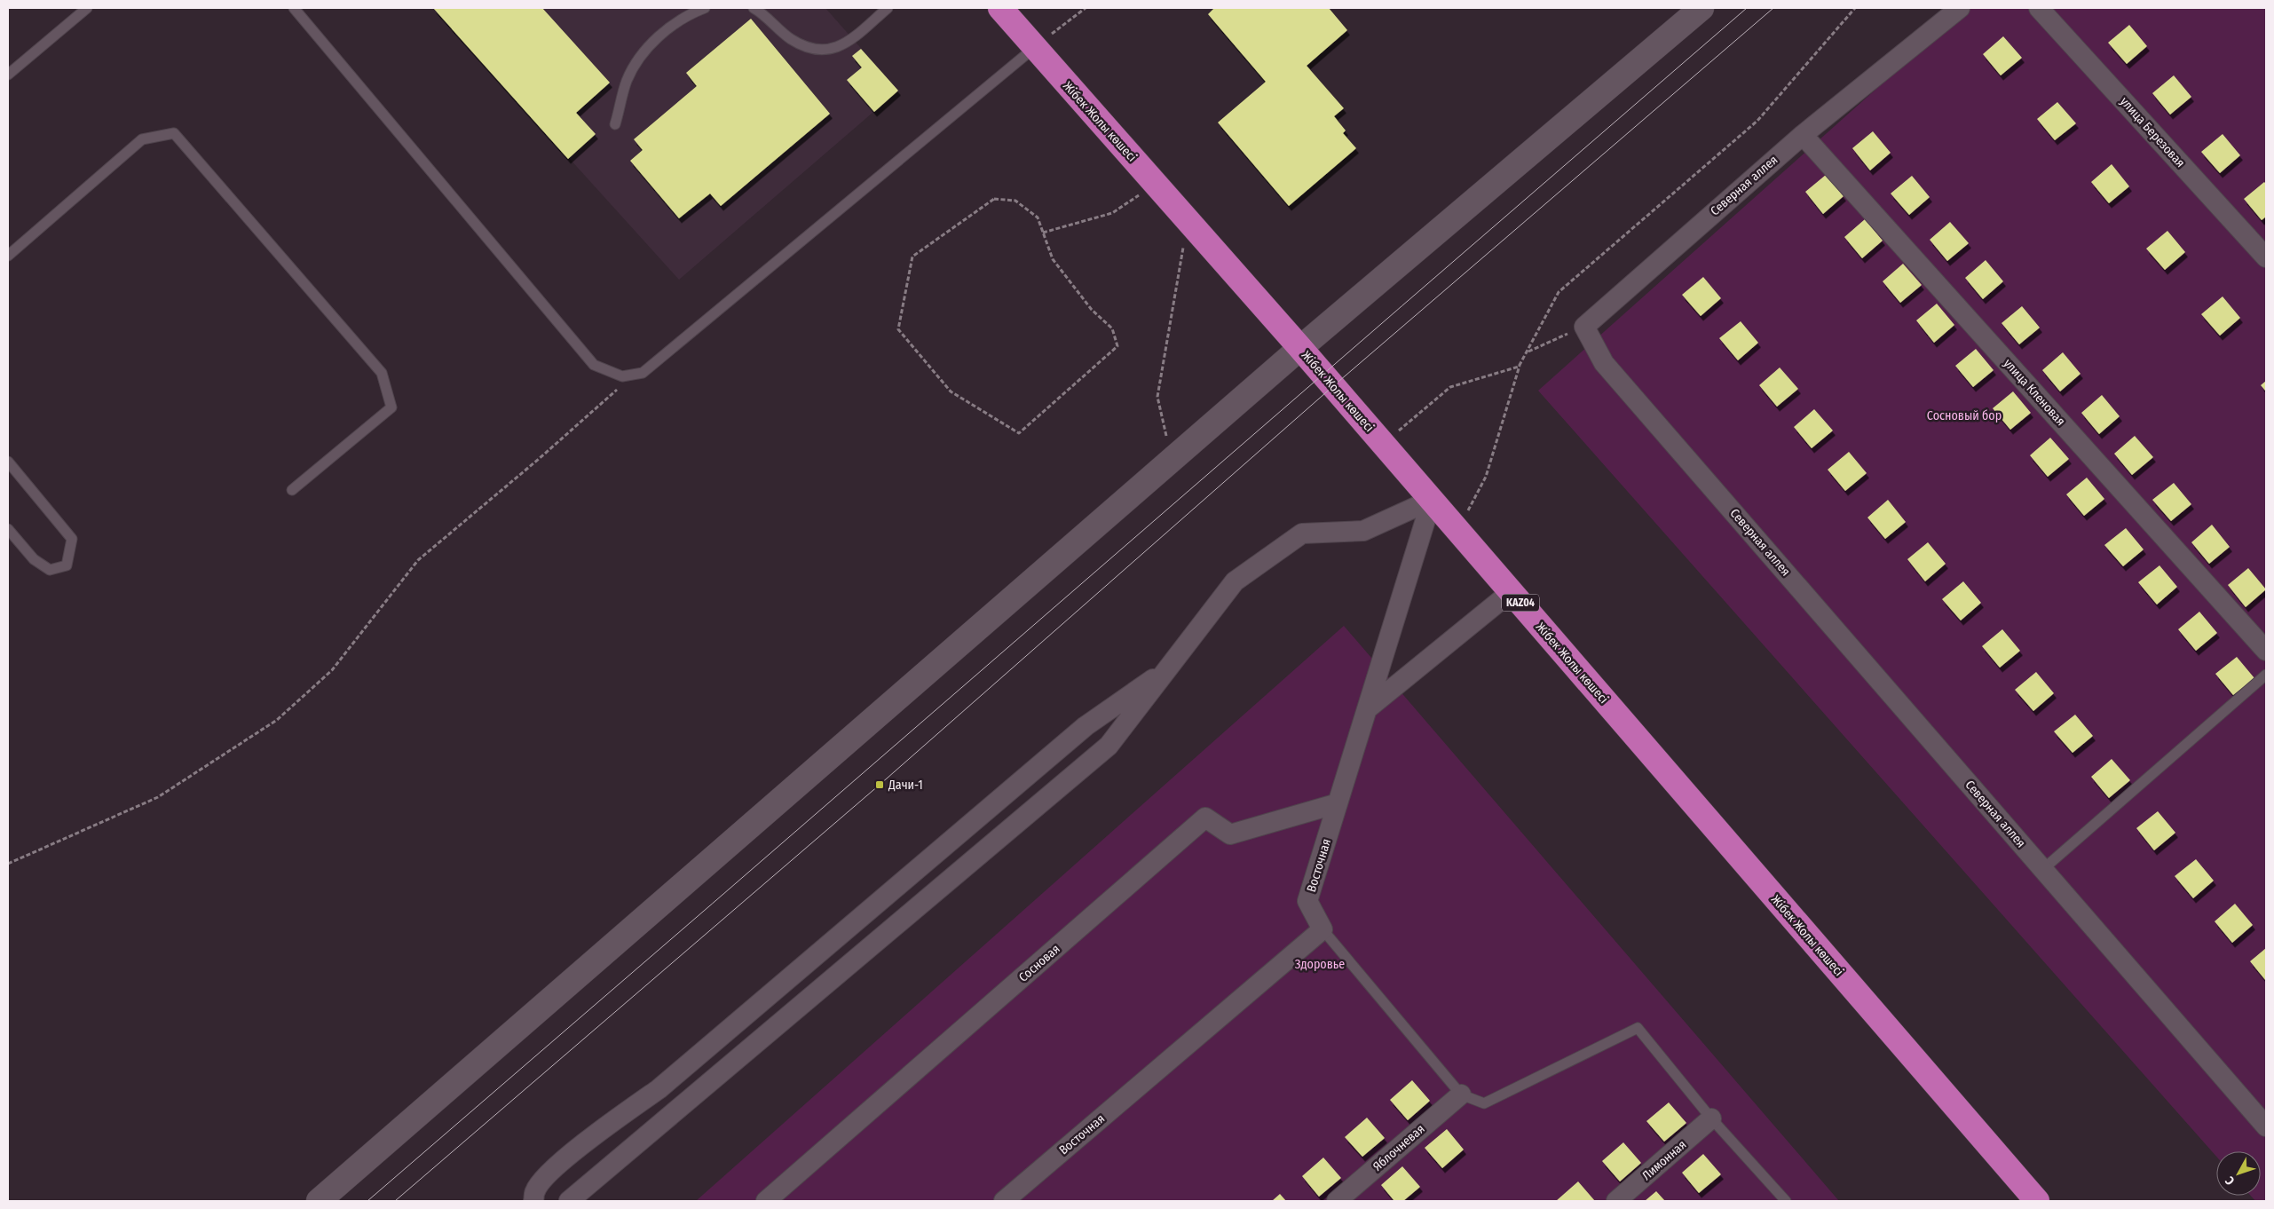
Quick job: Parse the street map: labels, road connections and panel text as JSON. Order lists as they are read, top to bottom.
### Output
{
  "streets": {
    "highway": ["Жібек Жолы көшесі", "KАZ04"],
    "street": [
      "улица Березовая",
      "Северная аллея",
      "улица Кленовая",
      "Восточная",
      "Сосновая",
      "Яблочневая",
      "Лимонная"
    ]
  },
  "crossings": [
    ["Жібек Жолы көшесі", "Восточная"],
    ["Северная аллея", "улица Кленовая"],
    ["Восточная", "Сосновая"]
  ],
  "parks": ["Сосновый бор", "Здоровье"],
  "places": {
    "transit": ["Дачи-1"]
  },
  "north": "bottom left"
}
